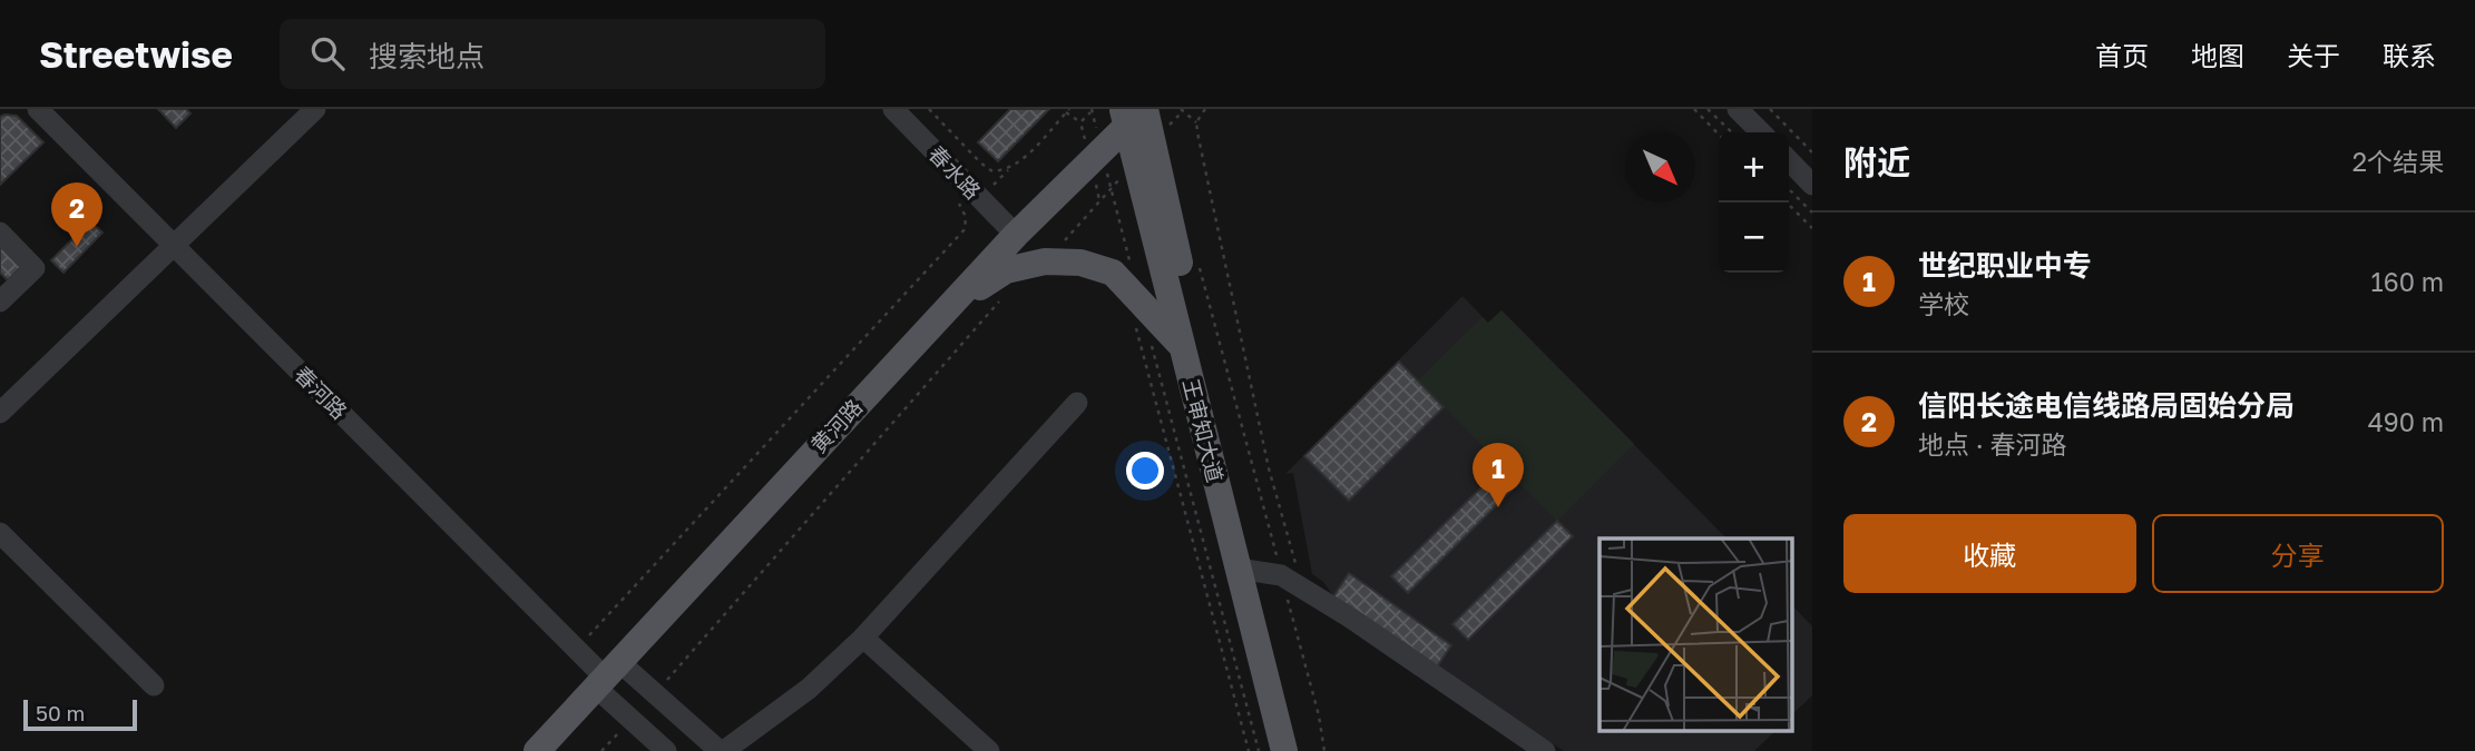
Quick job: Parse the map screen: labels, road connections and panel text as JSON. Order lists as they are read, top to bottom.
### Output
{
  "streets": {
    "main road": ["黄河路", "王审知大道"],
    "street": ["春水路", "春河路"]
  },
  "crossings": [
    ["春水路", "黄河路"],
    ["春河路", "黄河路"],
    ["黄河路", "王审知大道"]
  ],
  "scale_bar": "50 m",
  "north": "bottom right",
  "page": {
    "header": "Streetwise",
    "search": "搜索地点",
    "nav": [
      "首页",
      "地图",
      "关于",
      "联系"
    ],
    "heading": ["附近", "2个结果"],
    "map_buttons": ["+", "−"],
    "pins": ["2", "1"],
    "list": [
      {
        "mark": "1",
        "name": "世纪职业中专",
        "note": "学校",
        "value": "160 m"
      },
      {
        "mark": "2",
        "name": "信阳长途电信线路局固始分局",
        "note": "地点 · 春河路",
        "value": "490 m"
      }
    ],
    "buttons": ["收藏", "分享"],
    "scale": "50 m"
  }
}
